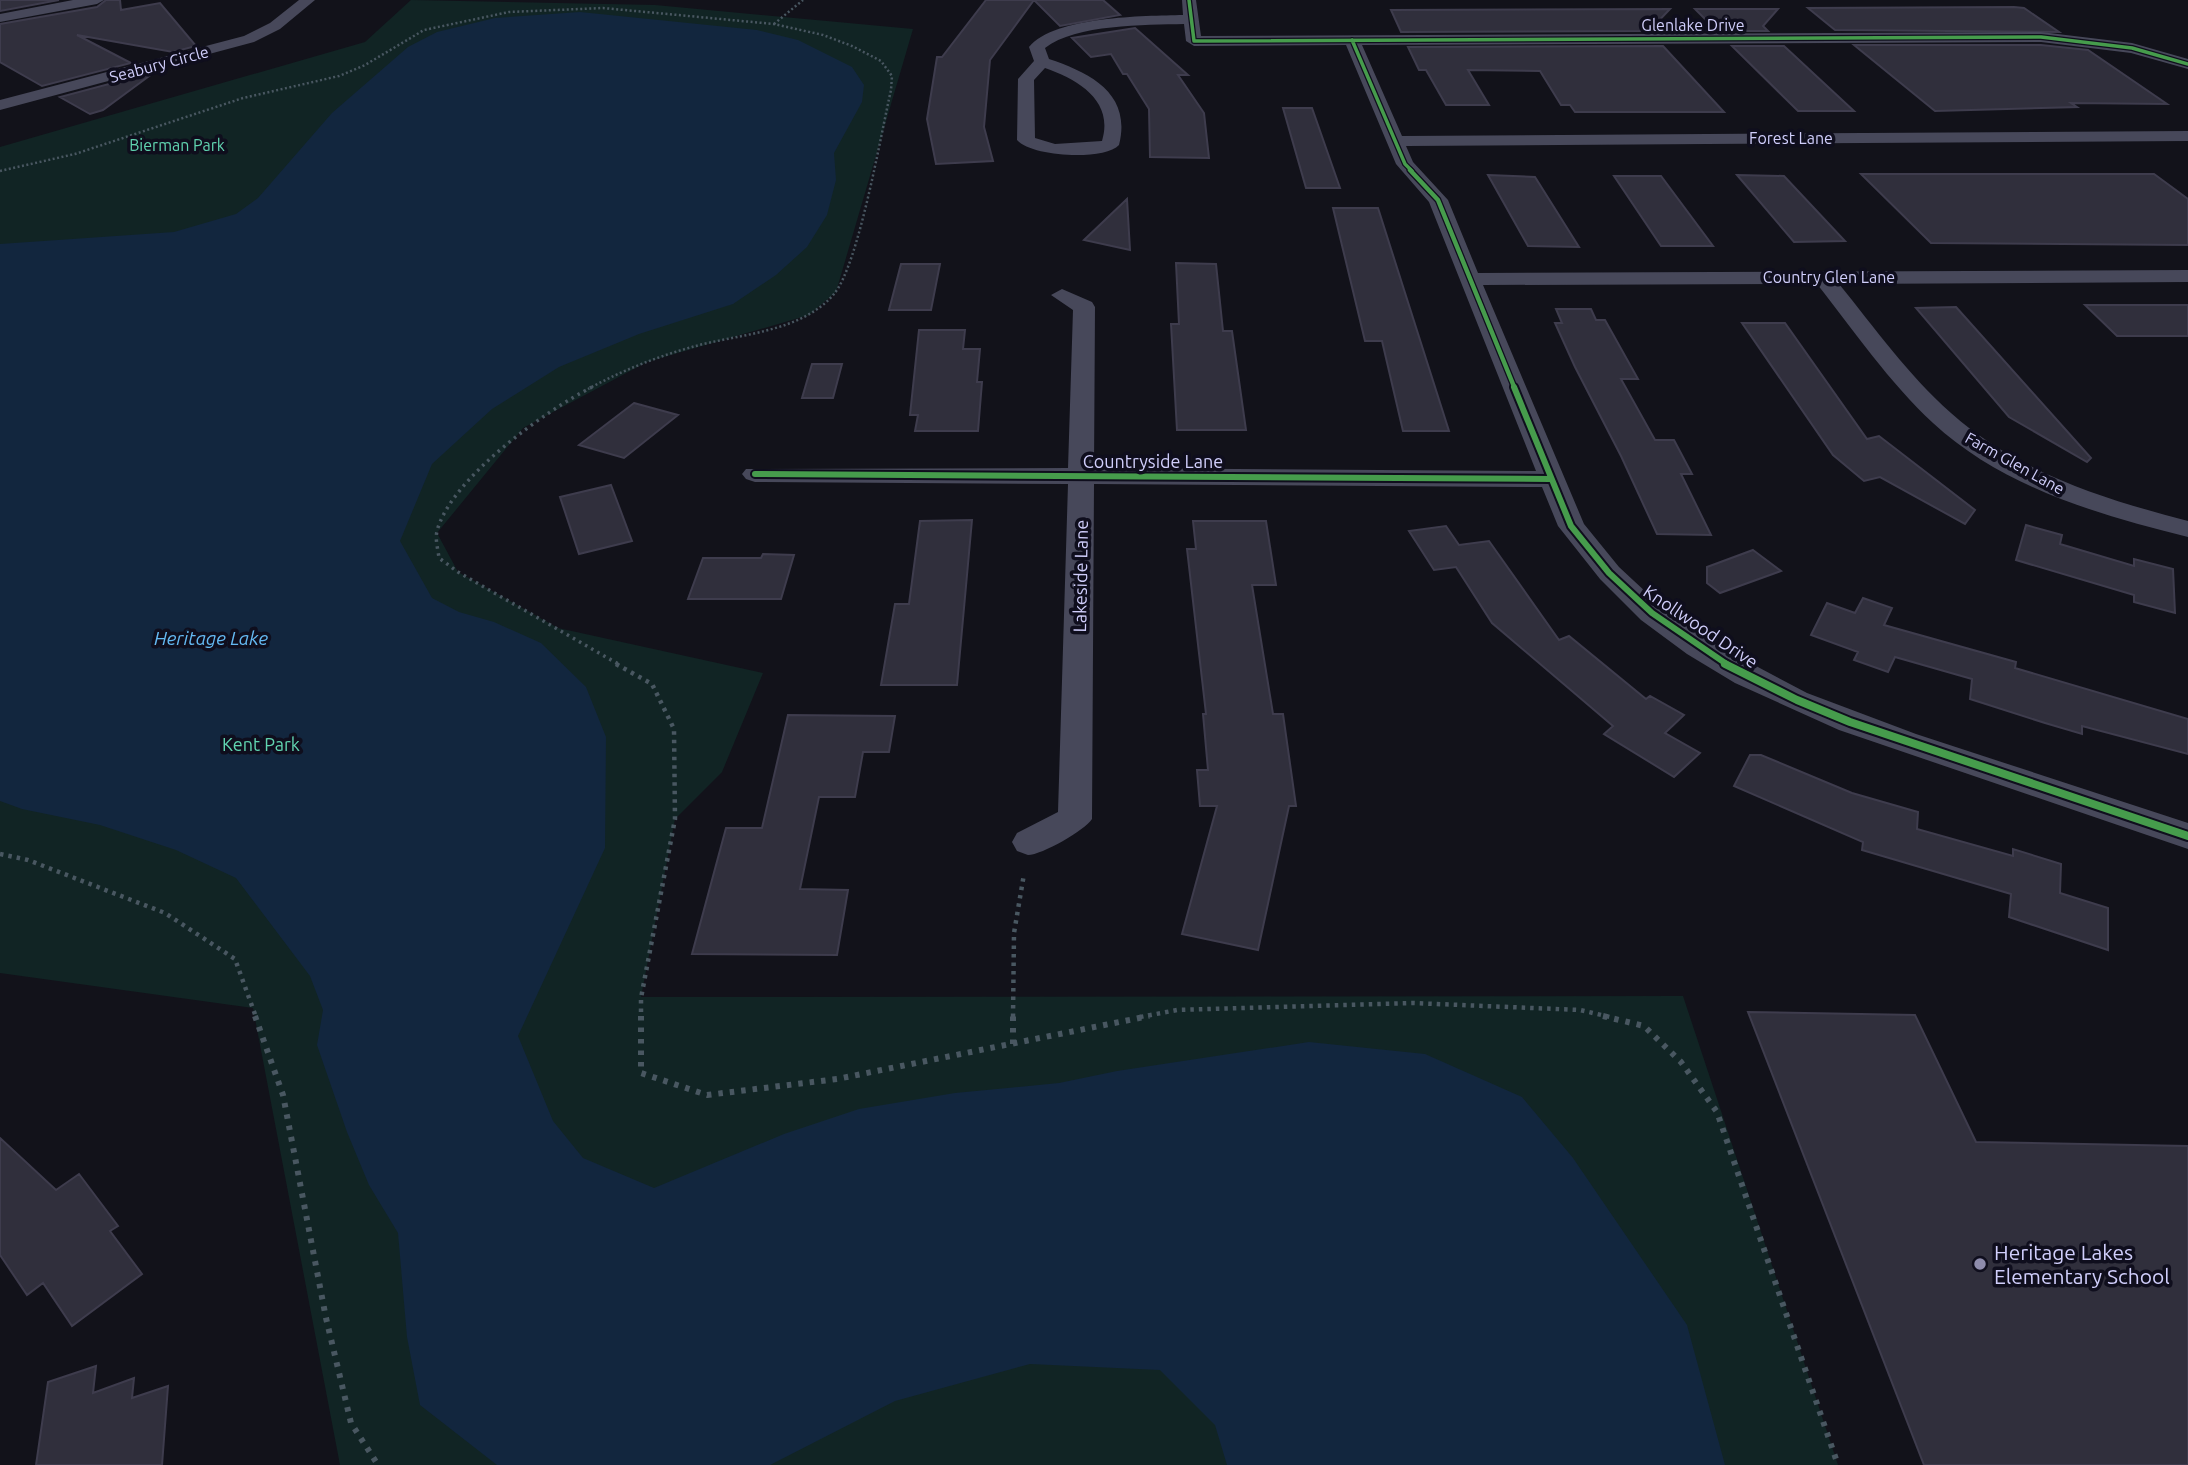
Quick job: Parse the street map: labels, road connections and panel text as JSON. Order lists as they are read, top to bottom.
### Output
{
  "streets": {
    "street": [
      "Glenlake Drive",
      "Seabury Circle",
      "Forest Lane",
      "Country Glen Lane",
      "Countryside Lane",
      "Farm Glen Lane",
      "Lakeside Lane",
      "Knollwood Drive"
    ]
  },
  "crossings": [
    ["Glenlake Drive", "Knollwood Drive"],
    ["Forest Lane", "Knollwood Drive"],
    ["Country Glen Lane", "Farm Glen Lane"],
    ["Country Glen Lane", "Knollwood Drive"],
    ["Countryside Lane", "Lakeside Lane"],
    ["Countryside Lane", "Knollwood Drive"]
  ],
  "water": ["Heritage Lake"],
  "parks": ["Bierman Park", "Kent Park"],
  "places": ["Heritage Lakes Elementary School"]
}
